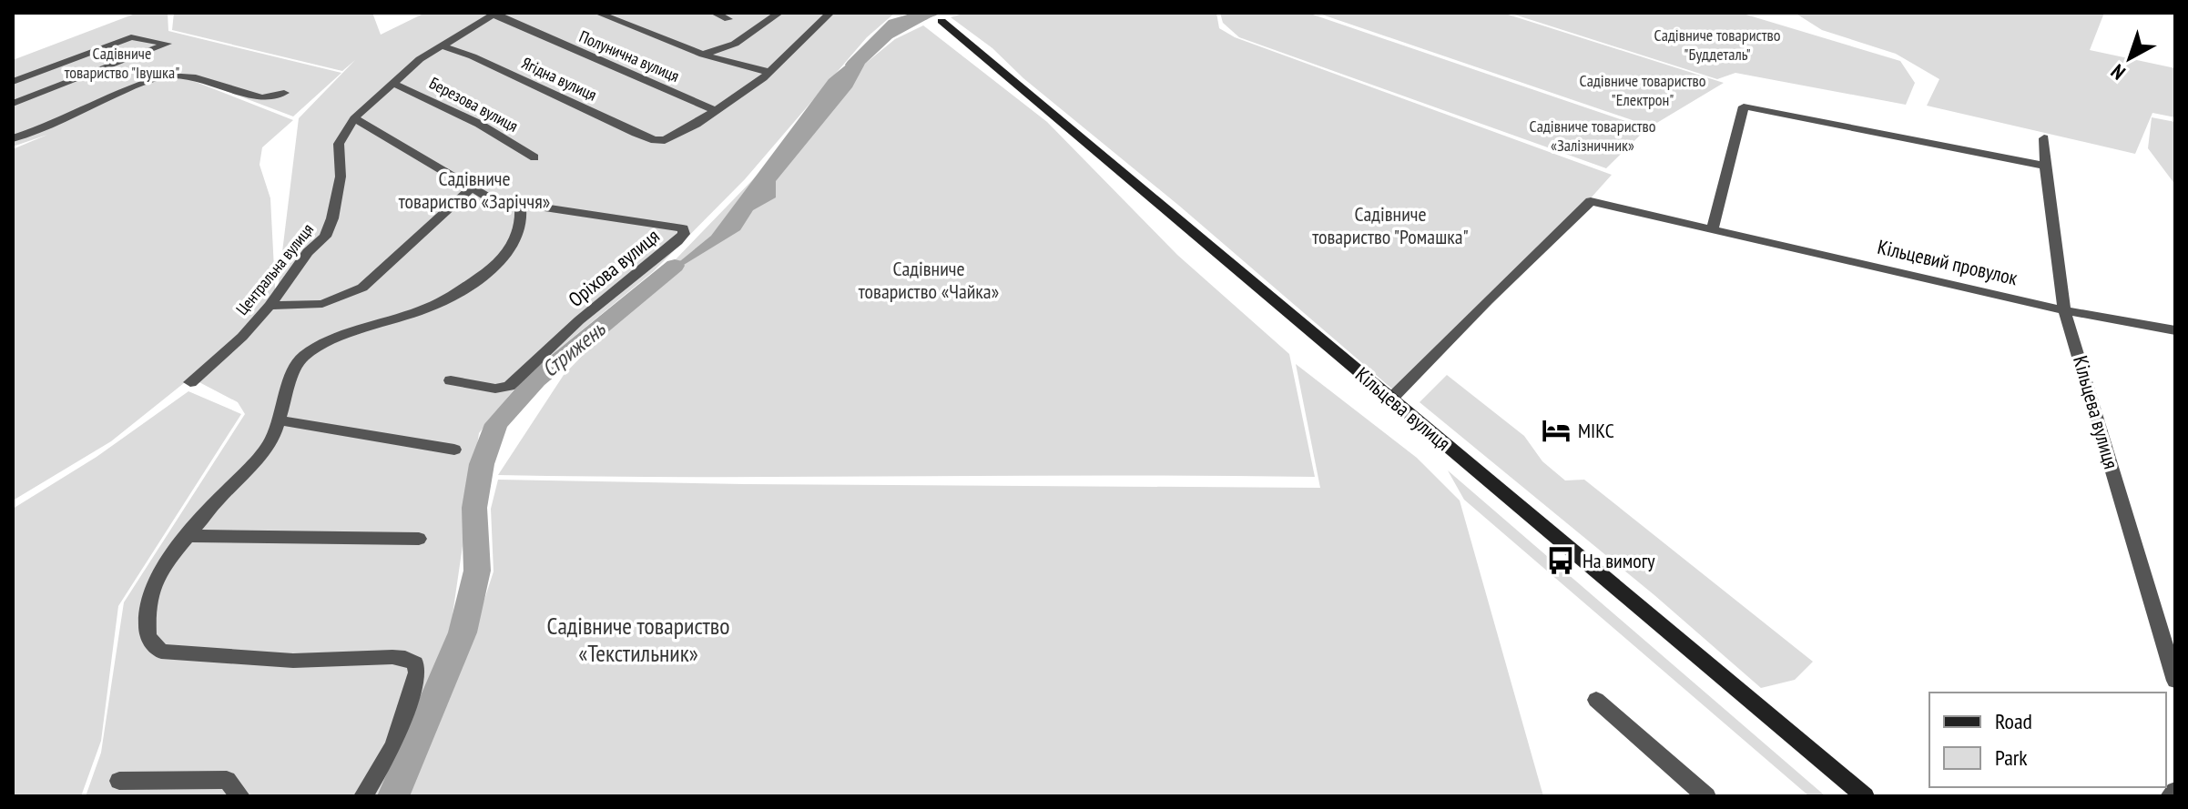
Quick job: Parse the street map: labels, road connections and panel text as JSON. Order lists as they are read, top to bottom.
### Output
{
  "streets": {
    "main road": ["Кільцева вулиця"],
    "street": [
      "Полунична вулиця",
      "Ягідна вулиця",
      "Березова вулиця",
      "Кільцевий провулок",
      "Оріхова вулиця",
      "Центральна вулиця"
    ]
  },
  "crossings": [
    ["Полунична вулиця", "Ягідна вулиця"],
    ["Полунична вулиця", "Центральна вулиця"],
    ["Ягідна вулиця", "Центральна вулиця"],
    ["Березова вулиця", "Центральна вулиця"],
    ["Кільцевий провулок", "Кільцева вулиця"],
    ["Оріхова вулиця", "Центральна вулиця"]
  ],
  "water": ["Стрижень"],
  "parks": [
    "Садівниче товариство \"Буддеталь\"",
    "Садівниче товариство \"Івушка\"",
    "Садівниче товариство \"Електрон\"",
    "Садівниче товариство «Залізничник»",
    "Садівниче товариство «Заріччя»",
    "Садівниче товариство \"Ромашка\"",
    "Садівниче товариство «Чайка»",
    "Садівниче товариство «Текстильник»"
  ],
  "places": {
    "hotel": ["МІКС"],
    "bus stop": ["На вимогу"]
  },
  "legend": ["Road", "Park"],
  "north": "bottom left"
}
